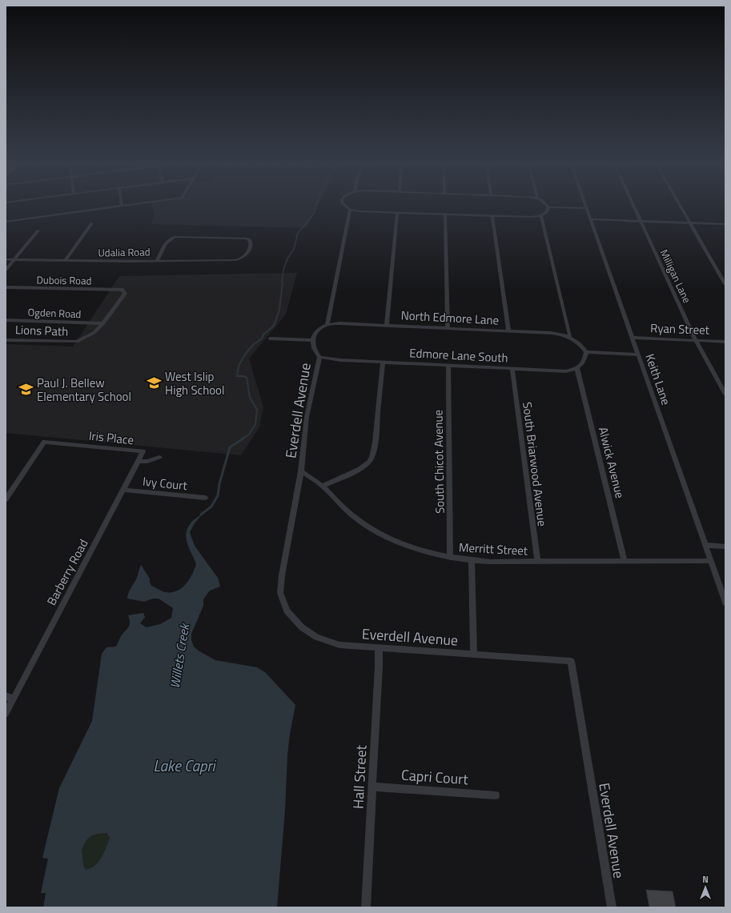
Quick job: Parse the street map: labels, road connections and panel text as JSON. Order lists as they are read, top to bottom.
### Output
{
  "streets": {
    "street": [
      "Udalia Road",
      "Milligan Lane",
      "Dubois Road",
      "Ogden Road",
      "North Edmore Lane",
      "Ryan Street",
      "Lions Path",
      "Edmore Lane South",
      "Keith Lane",
      "Everdell Avenue",
      "Iris Place",
      "South Chicot Avenue",
      "Alwick Avenue",
      "South Briarwood Avenue",
      "Ivy Court",
      "Merritt Street",
      "Barberry Road",
      "Hall Street",
      "Capri Court"
    ]
  },
  "crossings": [
    ["Milligan Lane", "Ryan Street"],
    ["Dubois Road", "Ogden Road"],
    ["Dubois Road", "Lions Path"],
    ["Ogden Road", "Lions Path"],
    ["Ryan Street", "Keith Lane"],
    ["Edmore Lane South", "Everdell Avenue"],
    ["Edmore Lane South", "South Chicot Avenue"],
    ["Edmore Lane South", "Alwick Avenue"],
    ["Edmore Lane South", "South Briarwood Avenue"],
    ["Keith Lane", "Merritt Street"],
    ["Everdell Avenue", "Merritt Street"],
    ["Everdell Avenue", "Hall Street"],
    ["Iris Place", "Barberry Road"],
    ["South Chicot Avenue", "Merritt Street"],
    ["Alwick Avenue", "Merritt Street"],
    ["South Briarwood Avenue", "Merritt Street"],
    ["Ivy Court", "Barberry Road"],
    ["Hall Street", "Capri Court"]
  ],
  "water": ["Willets Creek", "Lake Capri"],
  "places": {
    "school or university": ["West Islip High School", "Paul J. Bellew Elementary School"]
  },
  "north": "top"
}
